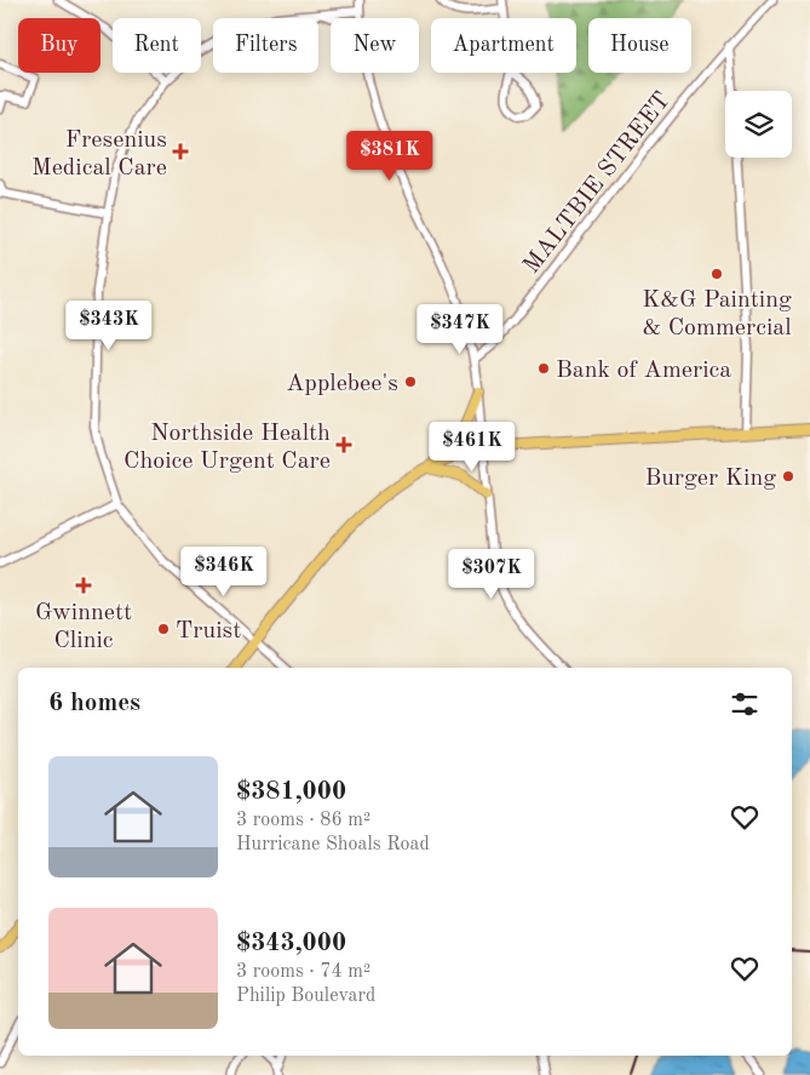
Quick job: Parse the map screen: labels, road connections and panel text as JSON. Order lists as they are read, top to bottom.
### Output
{
  "streets": {
    "street": ["MALTBIE STREET"]
  },
  "places": {
    "health": ["Fresenius Medical Care", "Northside Health Choice Urgent Care", "Gwinnett Clinic"],
    "other": [
      "K&G Painting & Commercial",
      "Bank of America",
      "Applebee's",
      "Burger King",
      "Truist"
    ]
  },
  "page": {
    "chip": [
      "Buy",
      "Rent",
      "Filters",
      "New",
      "Apartment",
      "House"
    ],
    "price": [
      "$381K",
      "$343K",
      "$347K",
      "$461K",
      "$346K",
      "$307K"
    ],
    "heading": "6 homes",
    "list": [
      {
        "name": "$381,000",
        "note": "3 rooms · 86 m² · Hurricane Shoals Road"
      },
      {
        "name": "$343,000",
        "note": "3 rooms · 74 m² · Philip Boulevard"
      }
    ]
  }
}
